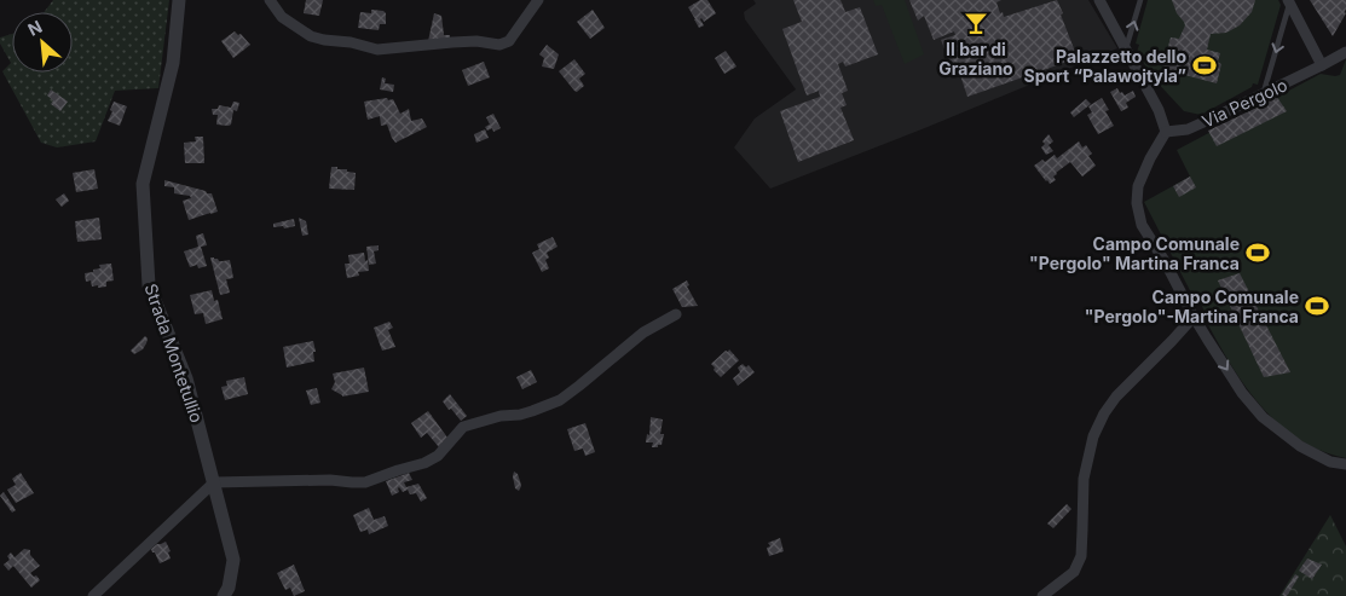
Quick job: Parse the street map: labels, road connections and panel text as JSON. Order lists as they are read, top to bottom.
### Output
{
  "streets": {
    "street": ["Via Pergolo", "Strada Montetullio"]
  },
  "places": {
    "bar": ["Il bar di Graziano"],
    "sports": ["Palazzetto dello Sport “Palawojtyla”", "Campo Comunale \"Pergolo\" Martina Franca", "Campo Comunale \"Pergolo\"-Martina Franca"]
  },
  "north": "top left"
}
